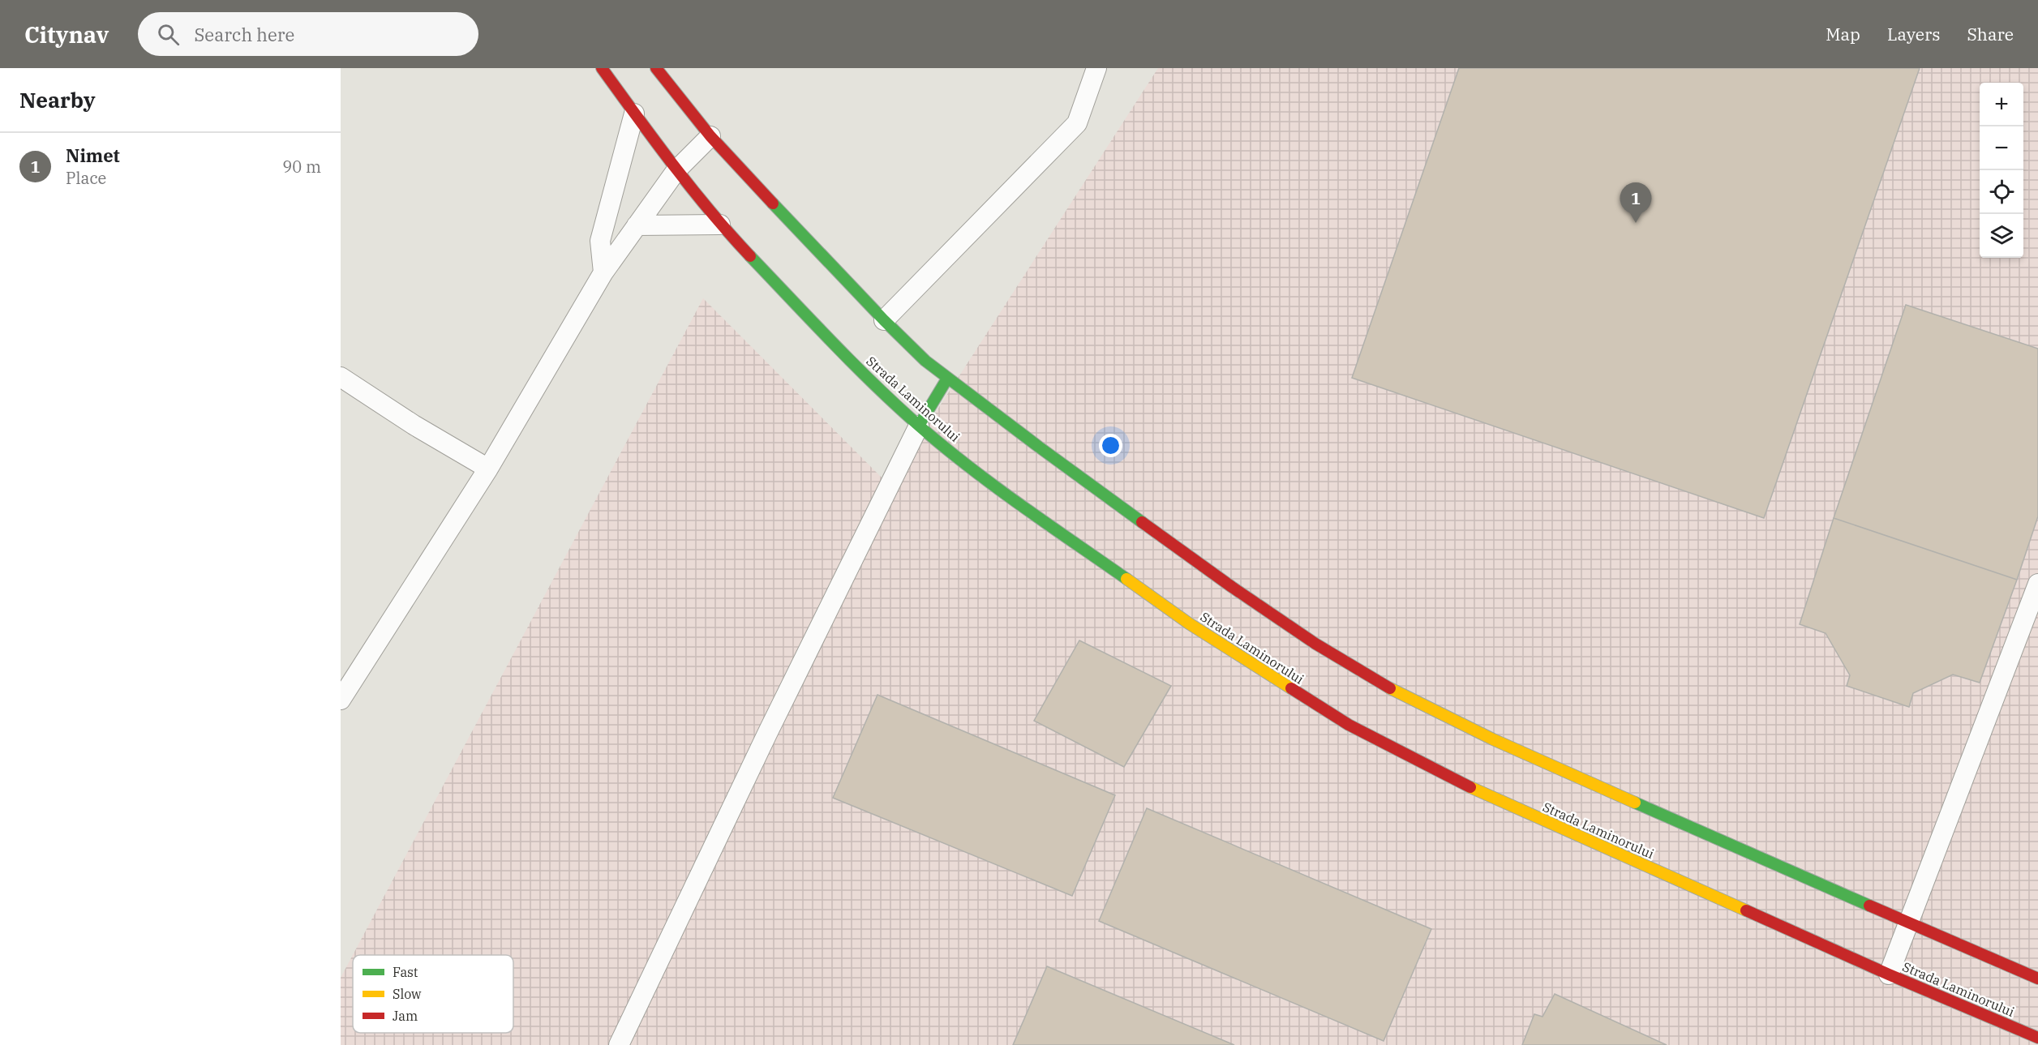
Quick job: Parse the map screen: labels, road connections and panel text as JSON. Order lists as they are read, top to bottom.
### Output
{
  "streets": {
    "main road": ["Strada Laminorului"]
  },
  "legend": ["Fast", "Slow", "Jam"],
  "page": {
    "header": "Citynav",
    "search": "Search here",
    "nav": ["Map", "Layers", "Share"],
    "heading": "Nearby",
    "map_buttons": ["+", "−"],
    "list": [
      {
        "mark": "1",
        "name": "Nimet",
        "note": "Place",
        "value": "90 m"
      }
    ],
    "pins": "1"
  }
}
